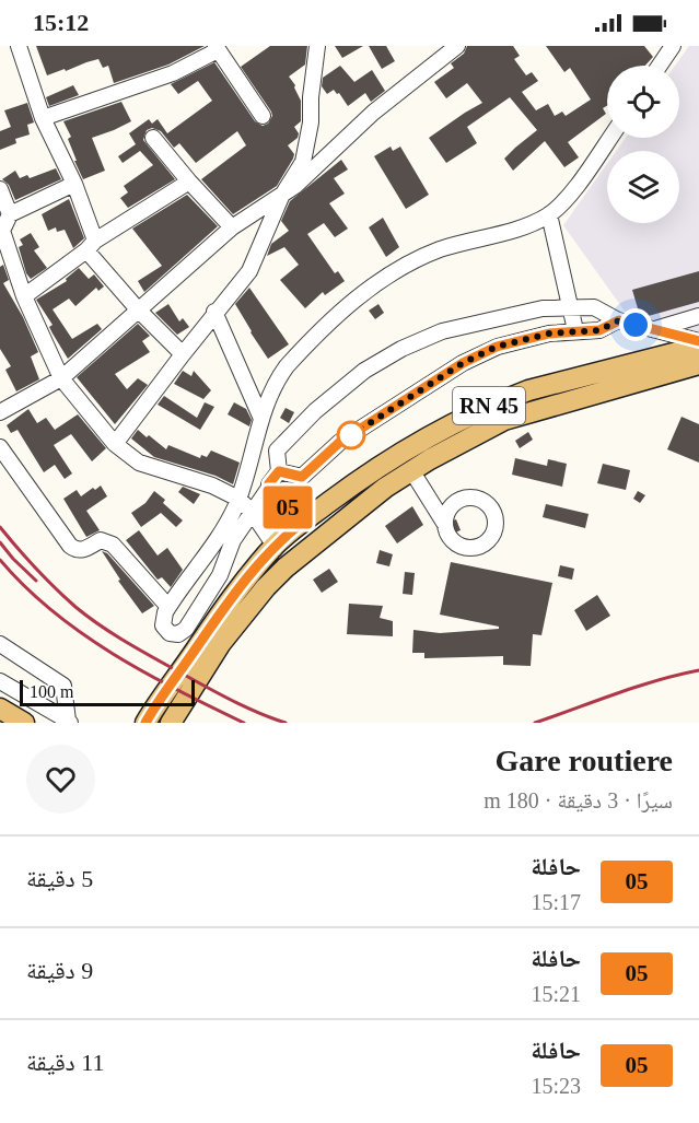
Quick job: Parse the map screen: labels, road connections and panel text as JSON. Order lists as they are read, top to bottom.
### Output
{
  "streets": {
    "main road": ["RN 45"]
  },
  "lines": ["bus line 05"],
  "scale_bar": "100 m",
  "page": {
    "status": "15:12",
    "on_map": "05",
    "scale": "100 m",
    "heading": ["Gare routiere", "سيرًا · 3 دقيقة · 180 m"],
    "list": [
      {
        "mark": "05",
        "name": "حافلة",
        "note": "15:17",
        "value": "5 دقيقة"
      },
      {
        "mark": "05",
        "name": "حافلة",
        "note": "15:21",
        "value": "9 دقيقة"
      },
      {
        "mark": "05",
        "name": "حافلة",
        "note": "15:23",
        "value": "11 دقيقة"
      }
    ]
  }
}
